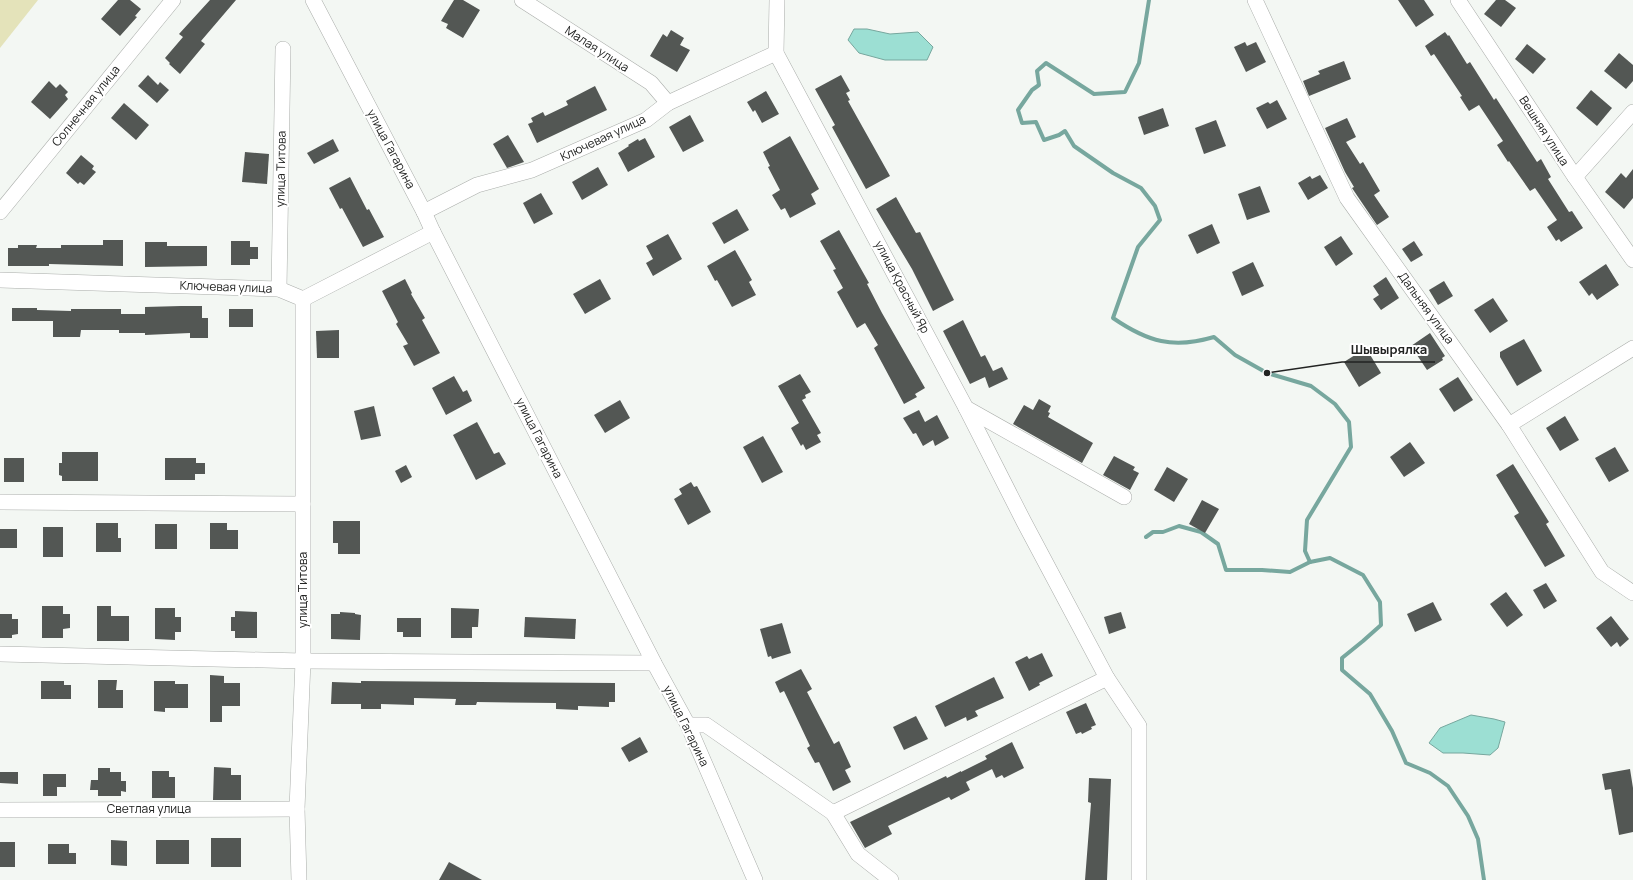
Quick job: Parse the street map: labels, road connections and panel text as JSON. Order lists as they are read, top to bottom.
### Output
{
  "streets": {
    "street": [
      "Малая улица",
      "Солнечная улица",
      "Вешняя улица",
      "Ключевая улица",
      "улица Гагарина",
      "улица Титова",
      "улица Красный Яр",
      "Дальняя улица",
      "Светлая улица"
    ]
  },
  "crossings": [
    ["Малая улица", "Ключевая улица"],
    ["Ключевая улица", "улица Гагарина"],
    ["Ключевая улица", "улица Титова"],
    ["Ключевая улица", "улица Красный Яр"],
    ["улица Титова", "Светлая улица"]
  ],
  "places": ["Шывырялка"]
}
